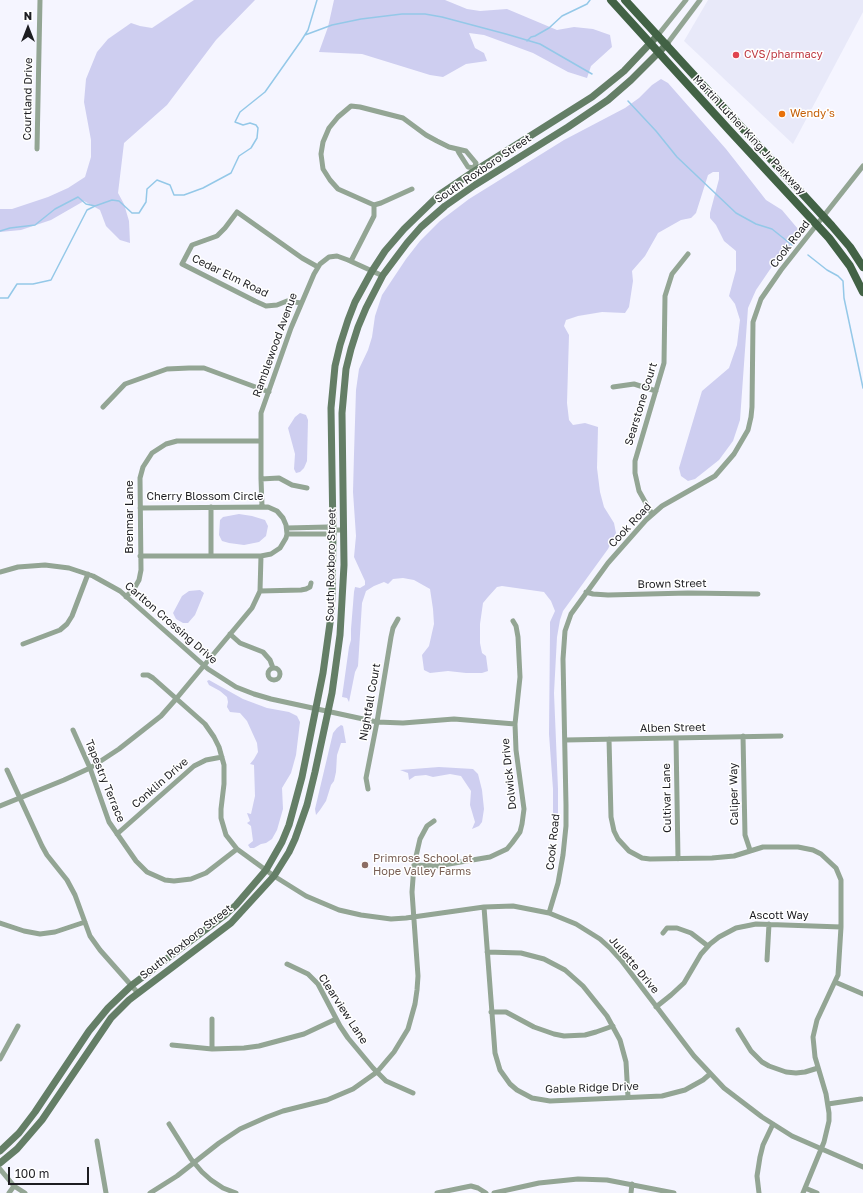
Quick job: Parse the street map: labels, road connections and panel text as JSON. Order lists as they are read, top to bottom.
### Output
{
  "streets": {
    "main road": ["Martin Luther King Jr Parkway"],
    "street": [
      "Courtland Drive",
      "South Roxboro Street",
      "Cook Road",
      "Cedar Elm Road",
      "Ramblewood Avenue",
      "Searstone Court",
      "Cherry Blossom Circle",
      "Brenmar Lane",
      "Brown Street",
      "Carlton Crossing Drive",
      "Nightfall Court",
      "Alben Street",
      "Dolwick Drive",
      "Tapestry Terrace",
      "Conklin Drive",
      "Caliper Way",
      "Cultivar Lane",
      "Ascott Way",
      "Juliette Drive",
      "Clearview Lane",
      "Gable Ridge Drive"
    ]
  },
  "crossings": [
    ["Martin Luther King Jr Parkway", "South Roxboro Street"],
    ["Martin Luther King Jr Parkway", "Cook Road"],
    ["South Roxboro Street", "Ramblewood Avenue"],
    ["South Roxboro Street", "Carlton Crossing Drive"],
    ["South Roxboro Street", "Juliette Drive"],
    ["Cook Road", "Searstone Court"],
    ["Cook Road", "Brown Street"],
    ["Cook Road", "Alben Street"],
    ["Cook Road", "Juliette Drive"],
    ["Cedar Elm Road", "Ramblewood Avenue"],
    ["Ramblewood Avenue", "Cherry Blossom Circle"],
    ["Ramblewood Avenue", "Brenmar Lane"],
    ["Cherry Blossom Circle", "Brenmar Lane"],
    ["Brenmar Lane", "Carlton Crossing Drive"],
    ["Carlton Crossing Drive", "Nightfall Court"],
    ["Carlton Crossing Drive", "Dolwick Drive"],
    ["Alben Street", "Caliper Way"],
    ["Alben Street", "Cultivar Lane"],
    ["Tapestry Terrace", "Conklin Drive"],
    ["Tapestry Terrace", "Juliette Drive"],
    ["Ascott Way", "Juliette Drive"],
    ["Juliette Drive", "Gable Ridge Drive"]
  ],
  "places": ["CVS/pharmacy", "Wendy's", "Primrose School at Hope Valley Farms"],
  "scale_bar": "100 m",
  "north": "top"
}
